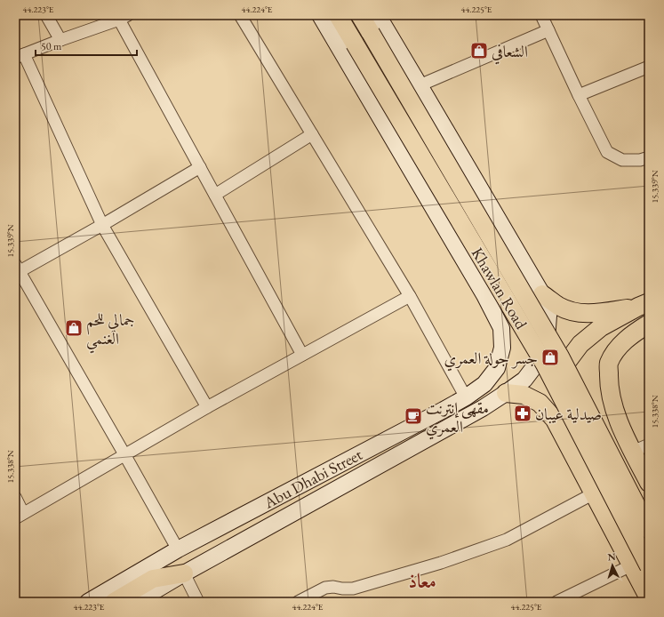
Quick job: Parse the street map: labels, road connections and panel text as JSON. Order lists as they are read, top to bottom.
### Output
{
  "streets": {
    "main road": ["Khawlan Road", "Abu Dhabi Street"]
  },
  "crossings": [
    ["Khawlan Road", "Abu Dhabi Street"]
  ],
  "districts": ["معاذ"],
  "places": {
    "shop": ["الشعافي", "جمالي للحم الغنمي", "جسر جولة العمري"],
    "pharmacy": ["صيدلية عيبان"],
    "cafe": ["مقهى إنترنت العمري"]
  },
  "scale_bar": "50 m",
  "north": "top",
  "coordinates": [
    "44.223°E",
    "44.224°E",
    "44.225°E",
    "15.339°N",
    "15.338°N"
  ]
}
